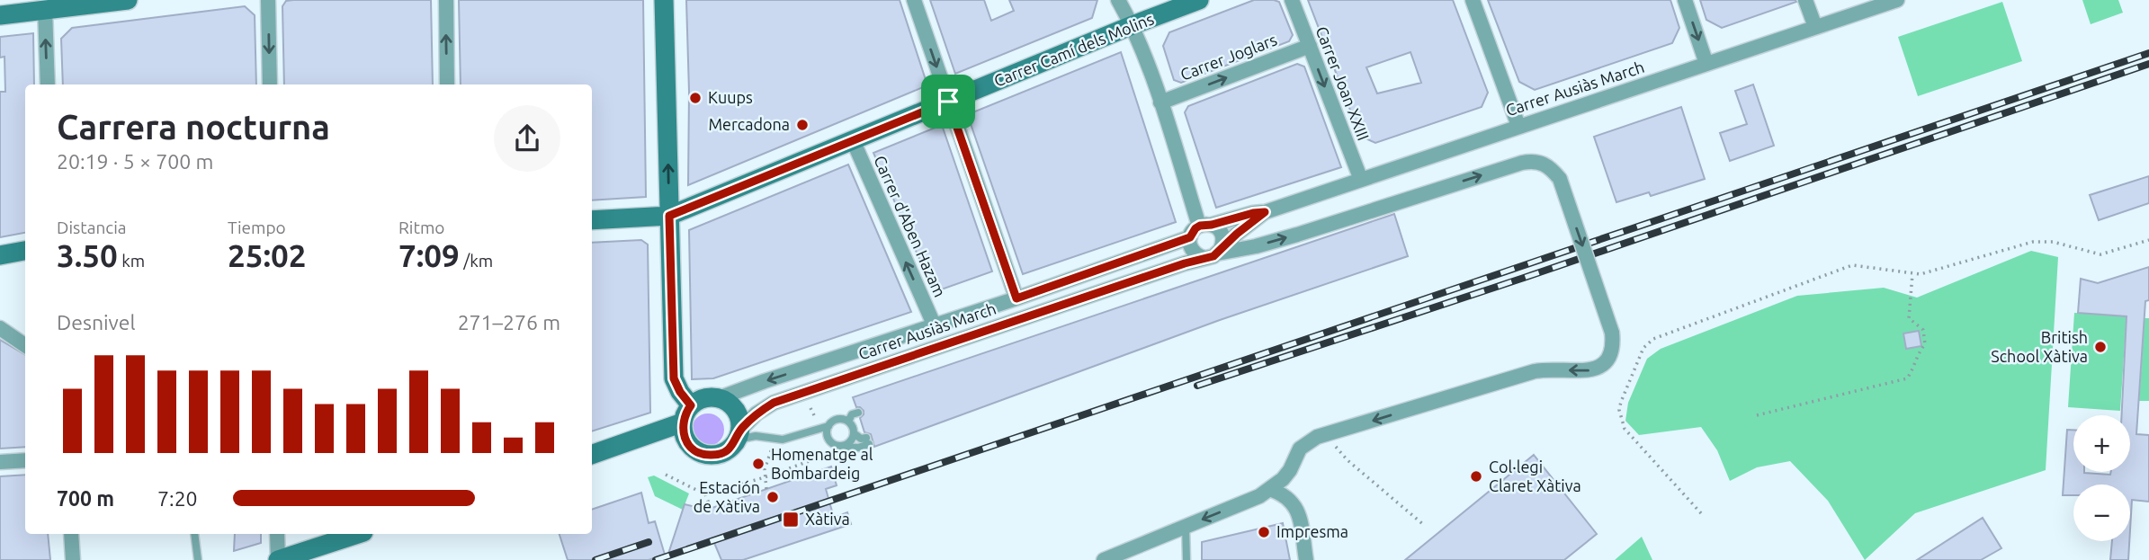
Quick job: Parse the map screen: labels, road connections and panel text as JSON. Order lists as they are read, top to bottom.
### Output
{
  "streets": {
    "street": [
      "Carrer Camí dels Molins",
      "Carrer Joglars",
      "Carrer Joan XXIII",
      "Carrer Ausiàs March",
      "Carrer d'Aben Hazam"
    ]
  },
  "crossings": [
    ["Carrer Camí dels Molins", "Carrer d'Aben Hazam"],
    ["Carrer Joglars", "Carrer Joan XXIII"],
    ["Carrer Joan XXIII", "Carrer Ausiàs March"],
    ["Carrer Ausiàs March", "Carrer d'Aben Hazam"]
  ],
  "one_way": ["Carrer Joglars", "Carrer Joan XXIII"],
  "places": {
    "other": [
      "Kuups",
      "Mercadona",
      "British School Xàtiva",
      "Homenatge al Bombardeig",
      "Col·legi Claret Xàtiva",
      "Estación de Xàtiva",
      "Impresma"
    ],
    "transit": ["Xàtiva"]
  },
  "page": {
    "heading": ["Carrera nocturna", "20:19 · 5 × 700 m"],
    "stats": [
      ["Distancia", "3.50 km"],
      ["Tiempo", "25:02"],
      ["Ritmo", "7:09 /km"]
    ],
    "chart": ["Desnivel", "271–276 m"],
    "map_buttons": ["+", "−"],
    "list": [
      {
        "name": "700 m",
        "note": "7:20"
      }
    ]
  }
}
